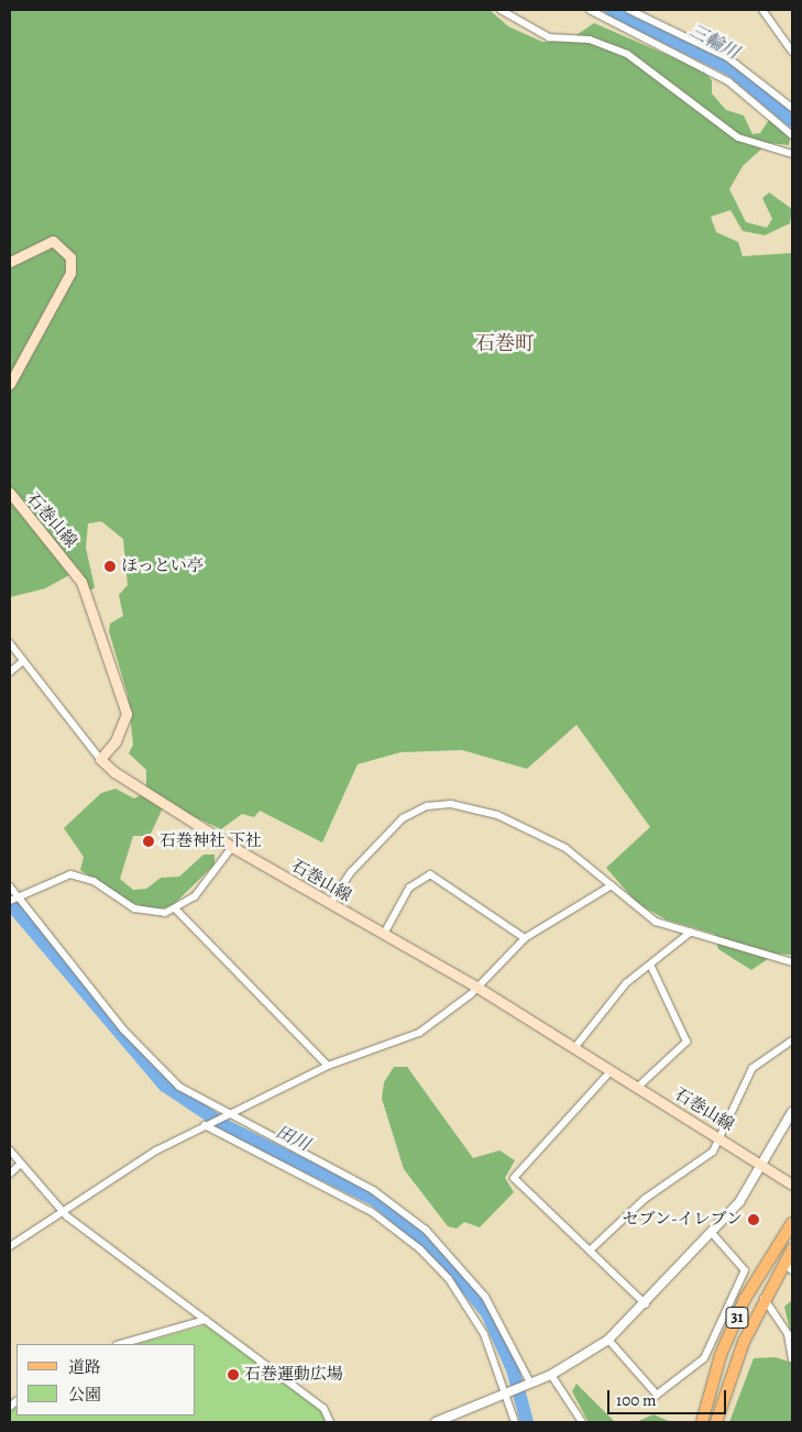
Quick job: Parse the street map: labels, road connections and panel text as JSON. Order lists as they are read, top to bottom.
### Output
{
  "streets": {
    "main road": ["石巻山線", "31"]
  },
  "districts": ["石巻町"],
  "water": ["三輪川", "田川"],
  "places": [
    "ほっとい亭",
    "石巻神社 下社",
    "セブン-イレブン",
    "石巻運動広場"
  ],
  "legend": ["道路", "公園"],
  "scale_bar": "100 m"
}
